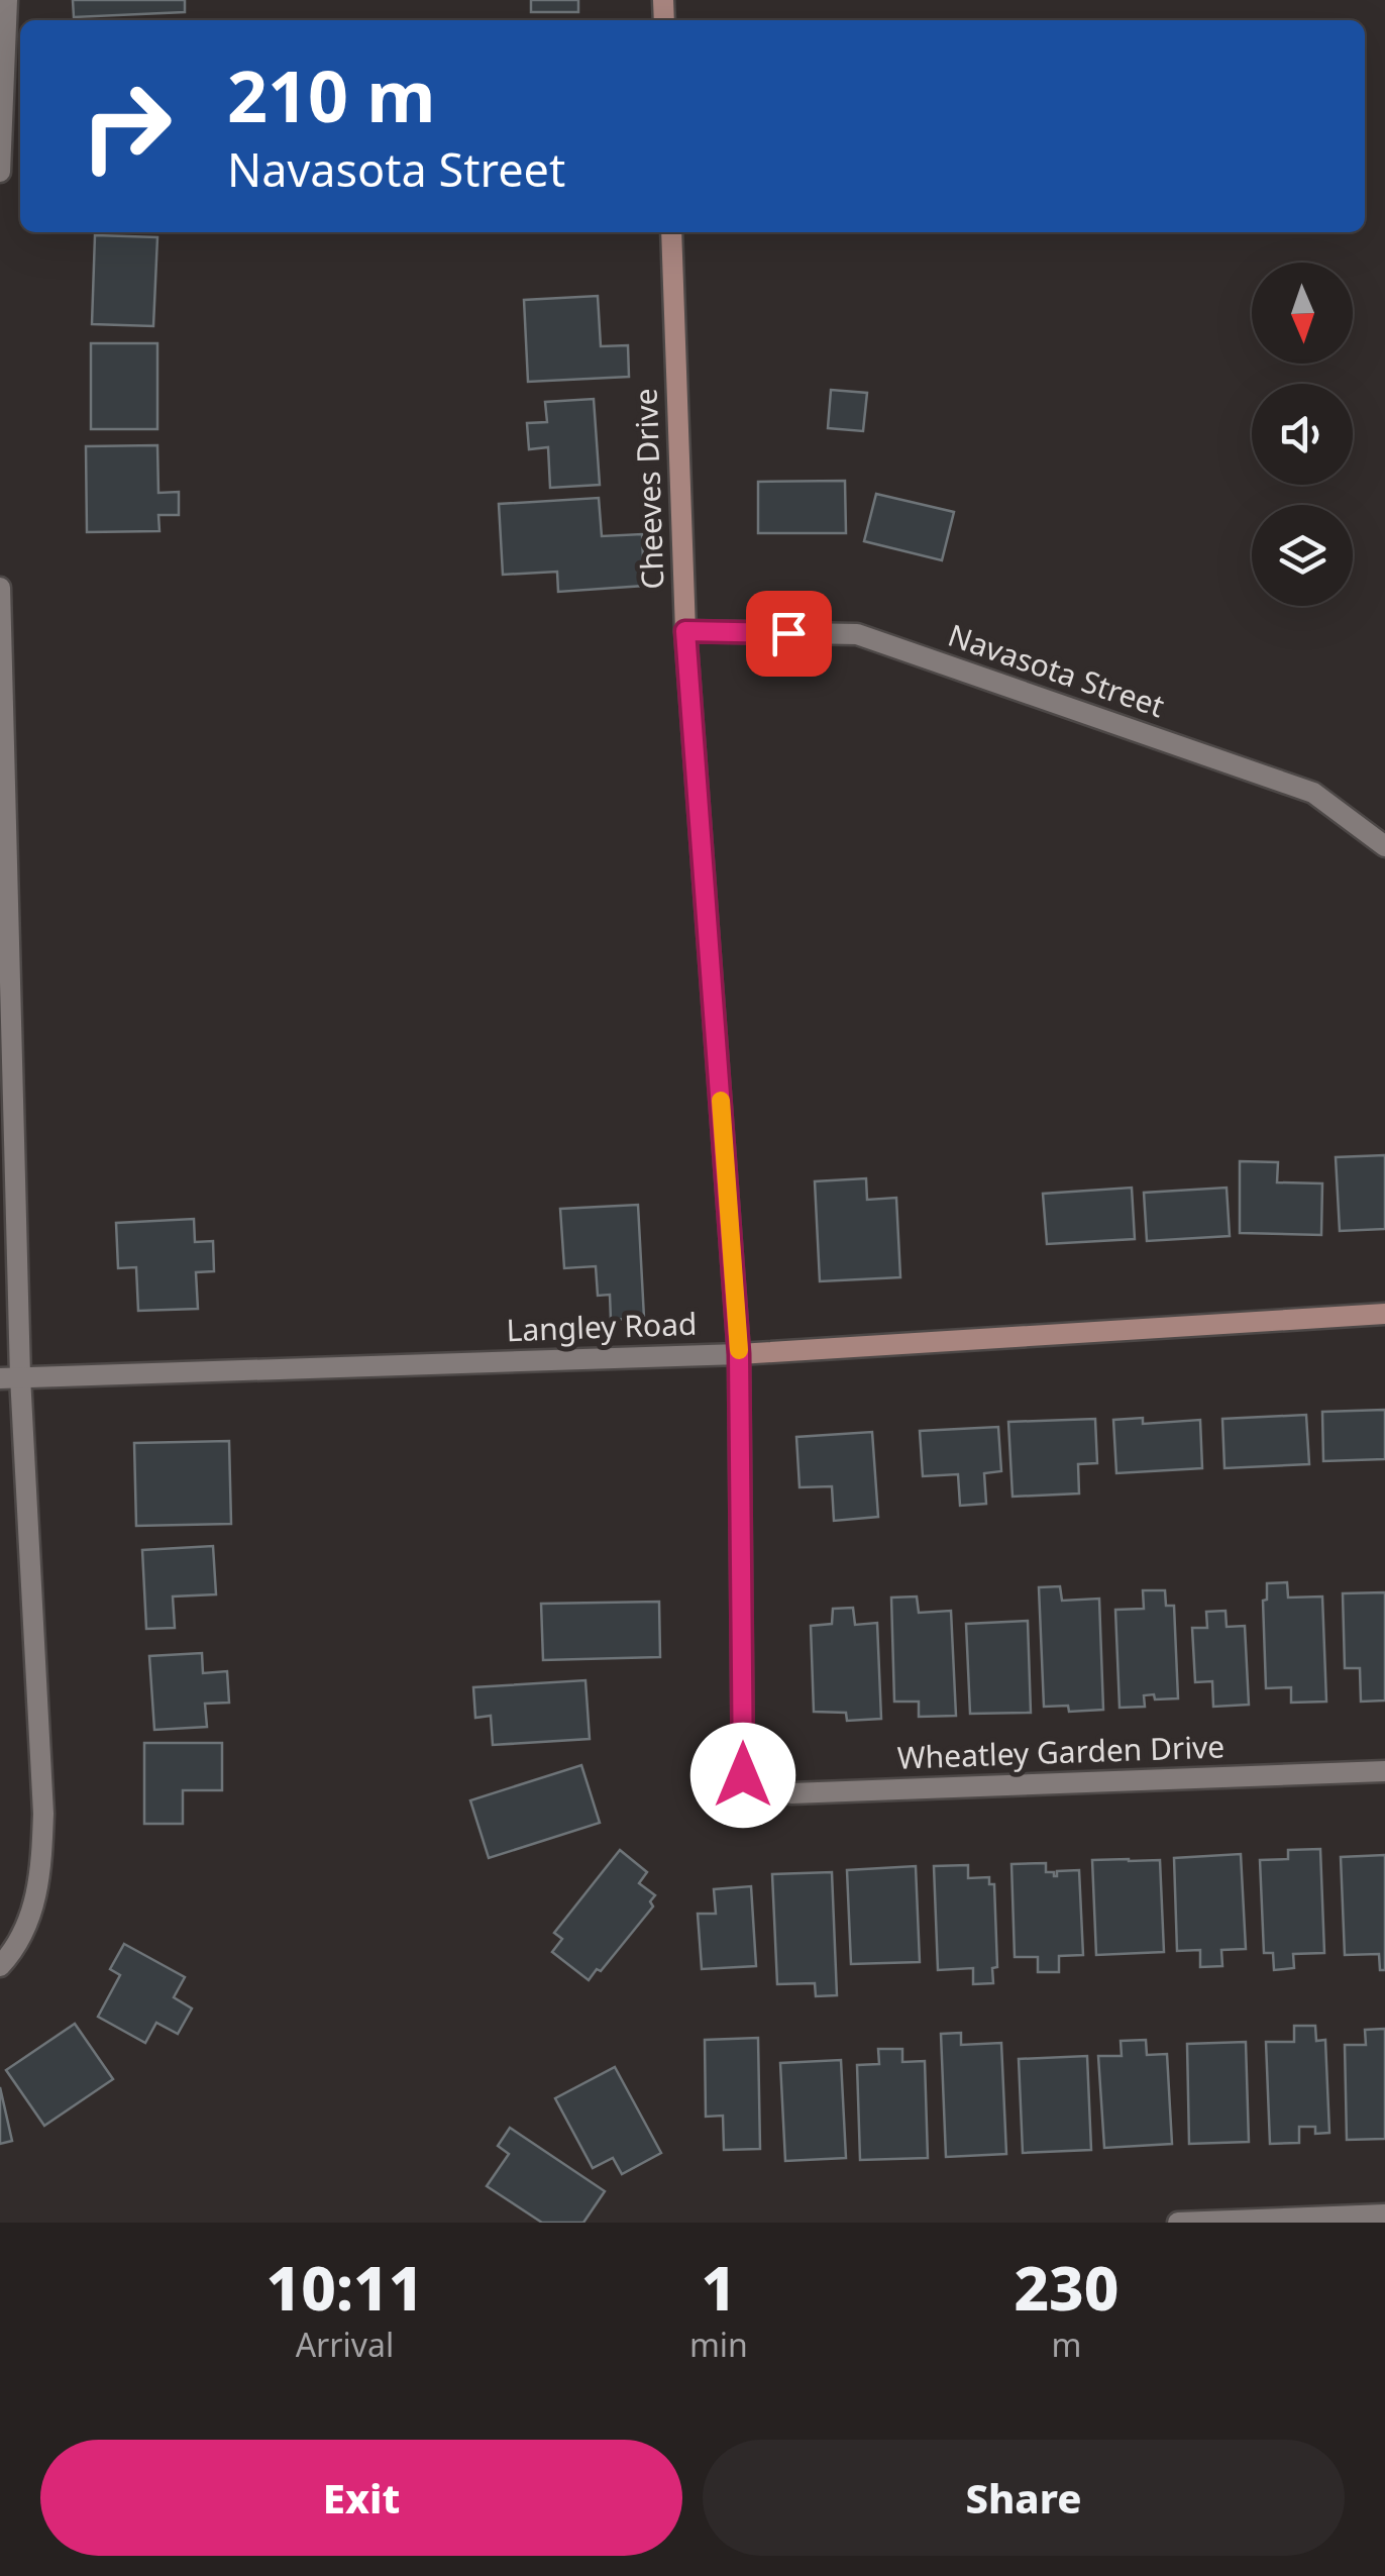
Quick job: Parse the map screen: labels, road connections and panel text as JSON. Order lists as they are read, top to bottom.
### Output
{
  "streets": {
    "street": [
      "Cheeves Drive",
      "Navasota Street",
      "Langley Road",
      "Wheatley Garden Drive"
    ]
  },
  "crossings": [
    ["Cheeves Drive", "Navasota Street"],
    ["Cheeves Drive", "Langley Road"],
    ["Cheeves Drive", "Wheatley Garden Drive"]
  ],
  "north": "bottom",
  "page": {
    "turn": ["210 m", "Navasota Street"],
    "eta": [
      "10:11",
      "Arrival",
      "1",
      "min",
      "230",
      "m"
    ],
    "buttons": ["Exit", "Share"]
  }
}
